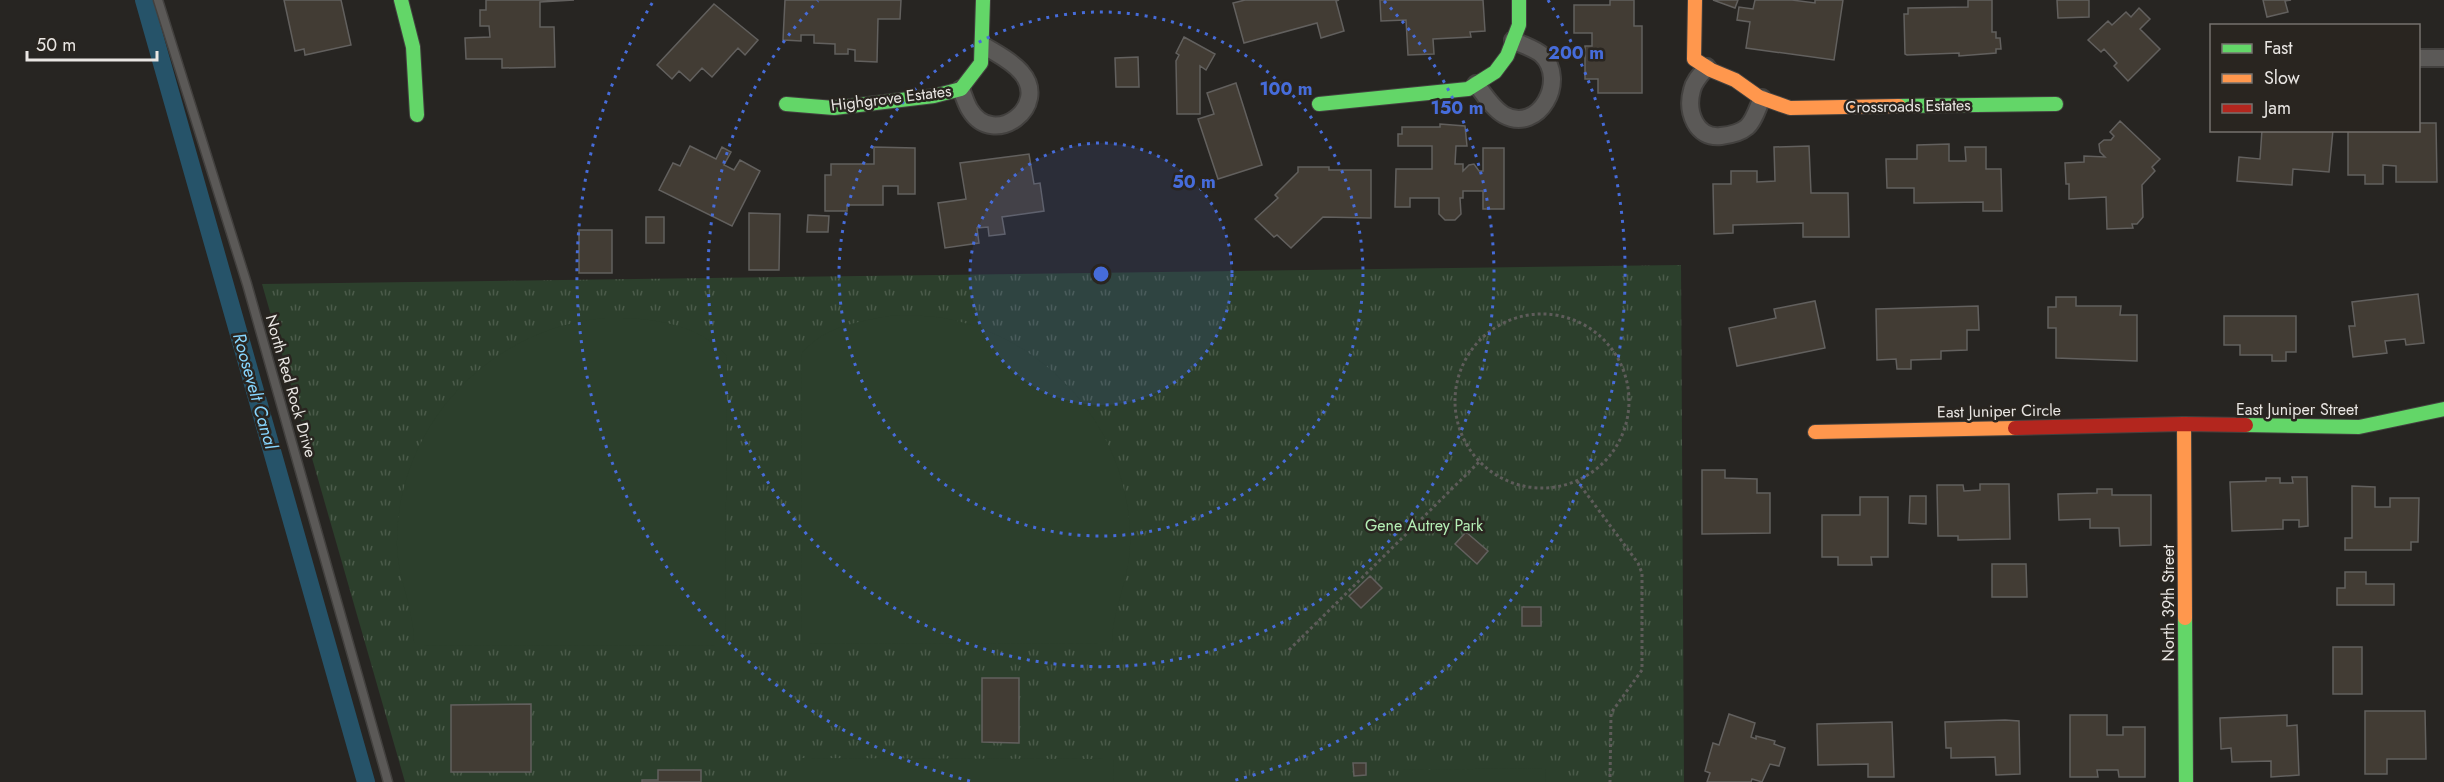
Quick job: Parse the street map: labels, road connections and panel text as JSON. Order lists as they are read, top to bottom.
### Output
{
  "streets": {
    "street": [
      "Highgrove Estates",
      "Crossroads Estates",
      "East Juniper Street",
      "East Juniper Circle",
      "North 39th Street"
    ],
    "lane": ["North Red Rock Drive"]
  },
  "crossings": [
    ["East Juniper Street", "East Juniper Circle"],
    ["East Juniper Street", "North 39th Street"],
    ["East Juniper Circle", "North 39th Street"]
  ],
  "water": ["Roosevelt Canal"],
  "parks": ["Gene Autrey Park"],
  "legend": ["Fast", "Slow", "Jam"],
  "scale_bar": "50 m",
  "rings": [
    "200 m",
    "100 m",
    "150 m",
    "50 m"
  ]
}
